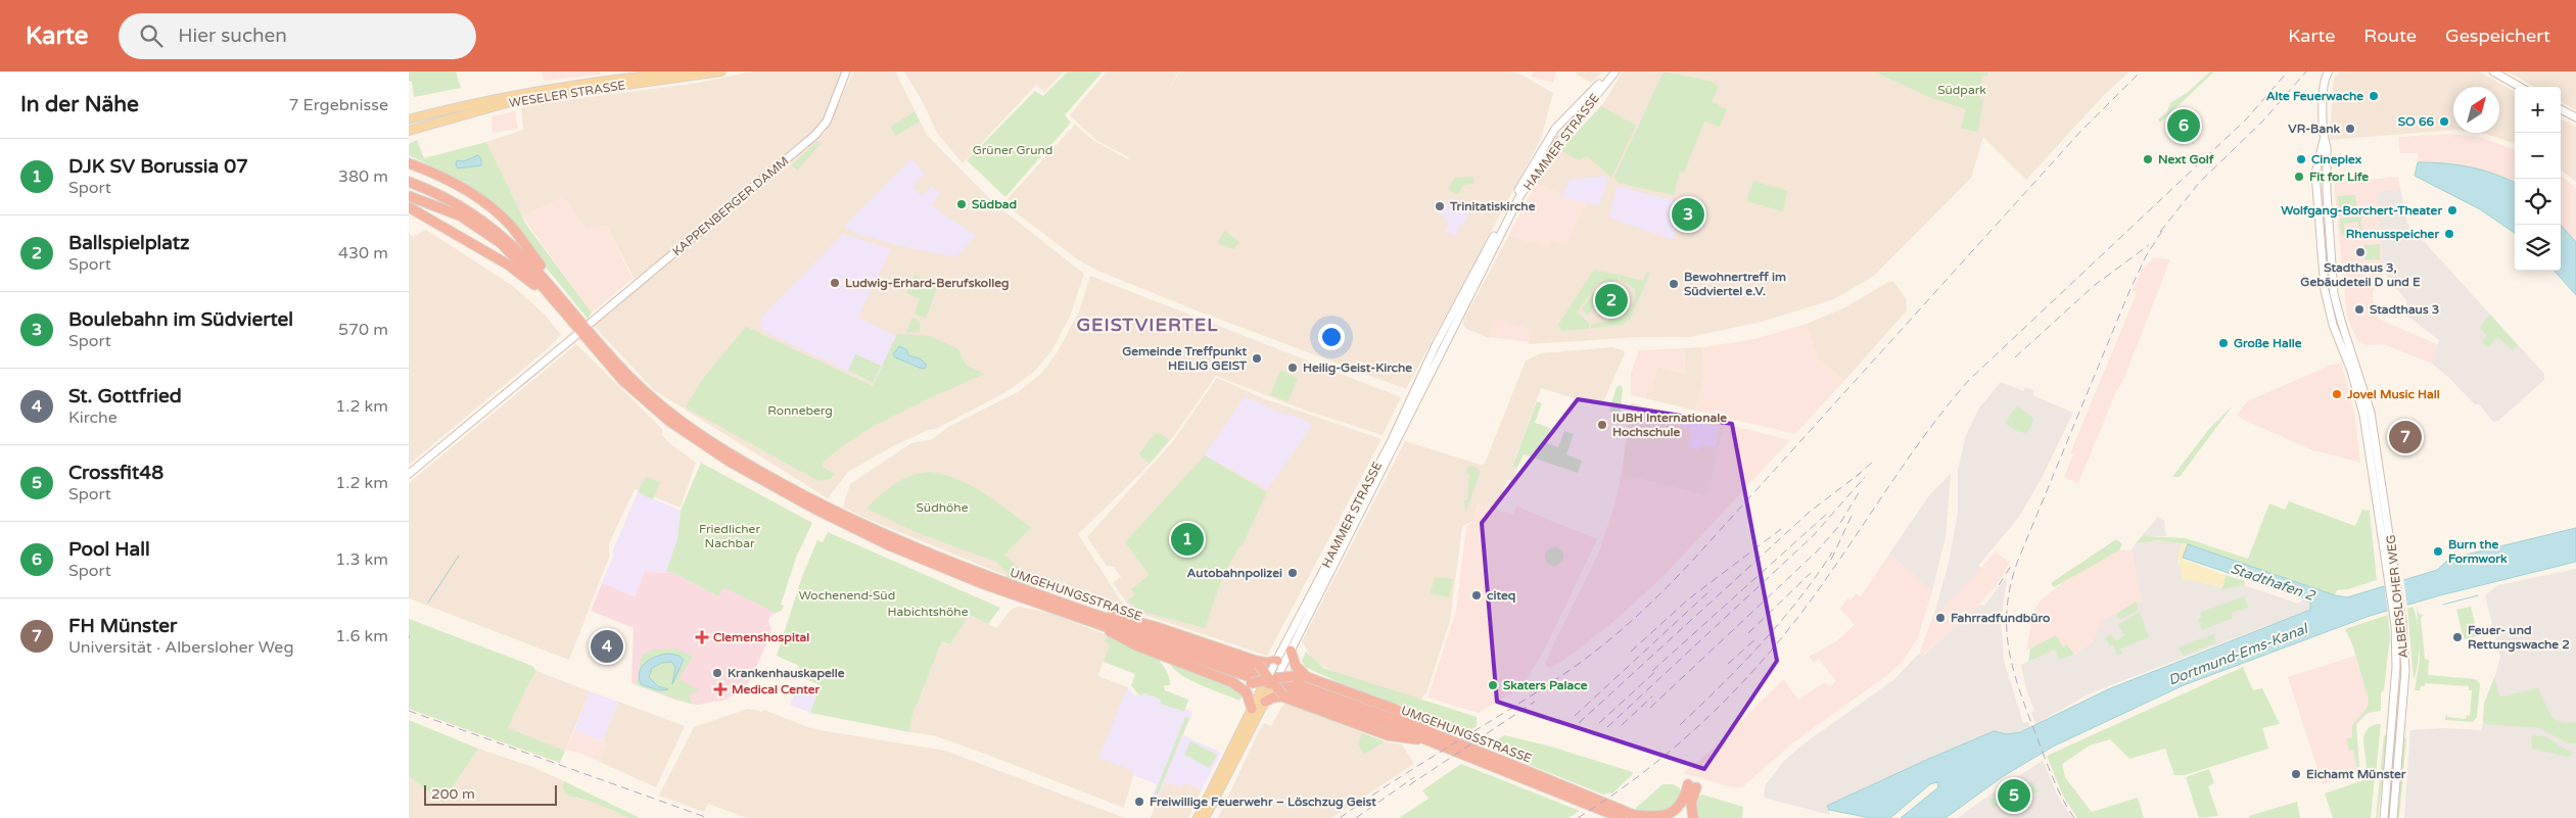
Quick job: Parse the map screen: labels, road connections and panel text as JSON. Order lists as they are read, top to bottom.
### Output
{
  "streets": {
    "highway": ["UMGEHUNGSSTRASSE"],
    "main road": [
      "WESELER STRASSE",
      "HAMMER STRASSE",
      "KAPPENBERGER DAMM",
      "ALBERSLOHER WEG"
    ]
  },
  "districts": ["GEISTVIERTEL"],
  "water": ["Stadthafen 2", "Dortmund-Ems-Kanal"],
  "parks": [
    "Südpark",
    "Grüner Grund",
    "Ronneberg",
    "Südhöhe",
    "Friedlicher Nachbar",
    "Wochenend-Süd",
    "Habichtshöhe"
  ],
  "places": {
    "other": [
      "Alte Feuerwache",
      "SO 66",
      "VR-Bank",
      "Next Golf",
      "Cineplex",
      "Fit for Life",
      "Südbad",
      "Trinitatiskirche",
      "Wolfgang-Borchert-Theater",
      "Rhenusspeicher",
      "Stadthaus 3, Gebäudeteil D und E",
      "Ludwig-Erhard-Berufskolleg",
      "Bewohnertreff im Südviertel e.V.",
      "Stadthaus 3",
      "Große Halle",
      "Gemeinde Treffpunkt HEILIG GEIST",
      "Heilig-Geist-Kirche",
      "Jovel Music Hall",
      "IUBH Internationale Hochschule",
      "Burn the Formwork",
      "Autobahnpolizei",
      "citeq",
      "Fahrradfundbüro",
      "Feuer- und Rettungswache 2",
      "Krankenhauskapelle",
      "Skaters Palace",
      "Eichamt Münster",
      "Freiwillige Feuerwehr – Löschzug Geist"
    ],
    "health": ["Clemenshospital", "Medical Center"]
  },
  "scale_bar": "200 m",
  "north": "top right",
  "page": {
    "header": "Karte",
    "search": "Hier suchen",
    "nav": ["Karte", "Route", "Gespeichert"],
    "heading": ["In der Nähe", "7 Ergebnisse"],
    "map_buttons": ["+", "−"],
    "pins": [
      "6",
      "3",
      "2",
      "7",
      "1",
      "4",
      "5"
    ],
    "list": [
      {
        "mark": "1",
        "name": "DJK SV Borussia 07",
        "note": "Sport",
        "value": "380 m"
      },
      {
        "mark": "2",
        "name": "Ballspielplatz",
        "note": "Sport",
        "value": "430 m"
      },
      {
        "mark": "3",
        "name": "Boulebahn im Südviertel",
        "note": "Sport",
        "value": "570 m"
      },
      {
        "mark": "4",
        "name": "St. Gottfried",
        "note": "Kirche",
        "value": "1.2 km"
      },
      {
        "mark": "5",
        "name": "Crossfit48",
        "note": "Sport",
        "value": "1.2 km"
      },
      {
        "mark": "6",
        "name": "Pool Hall",
        "note": "Sport",
        "value": "1.3 km"
      },
      {
        "mark": "7",
        "name": "FH Münster",
        "note": "Universität · Albersloher Weg",
        "value": "1.6 km"
      }
    ],
    "scale": "200 m"
  }
}
